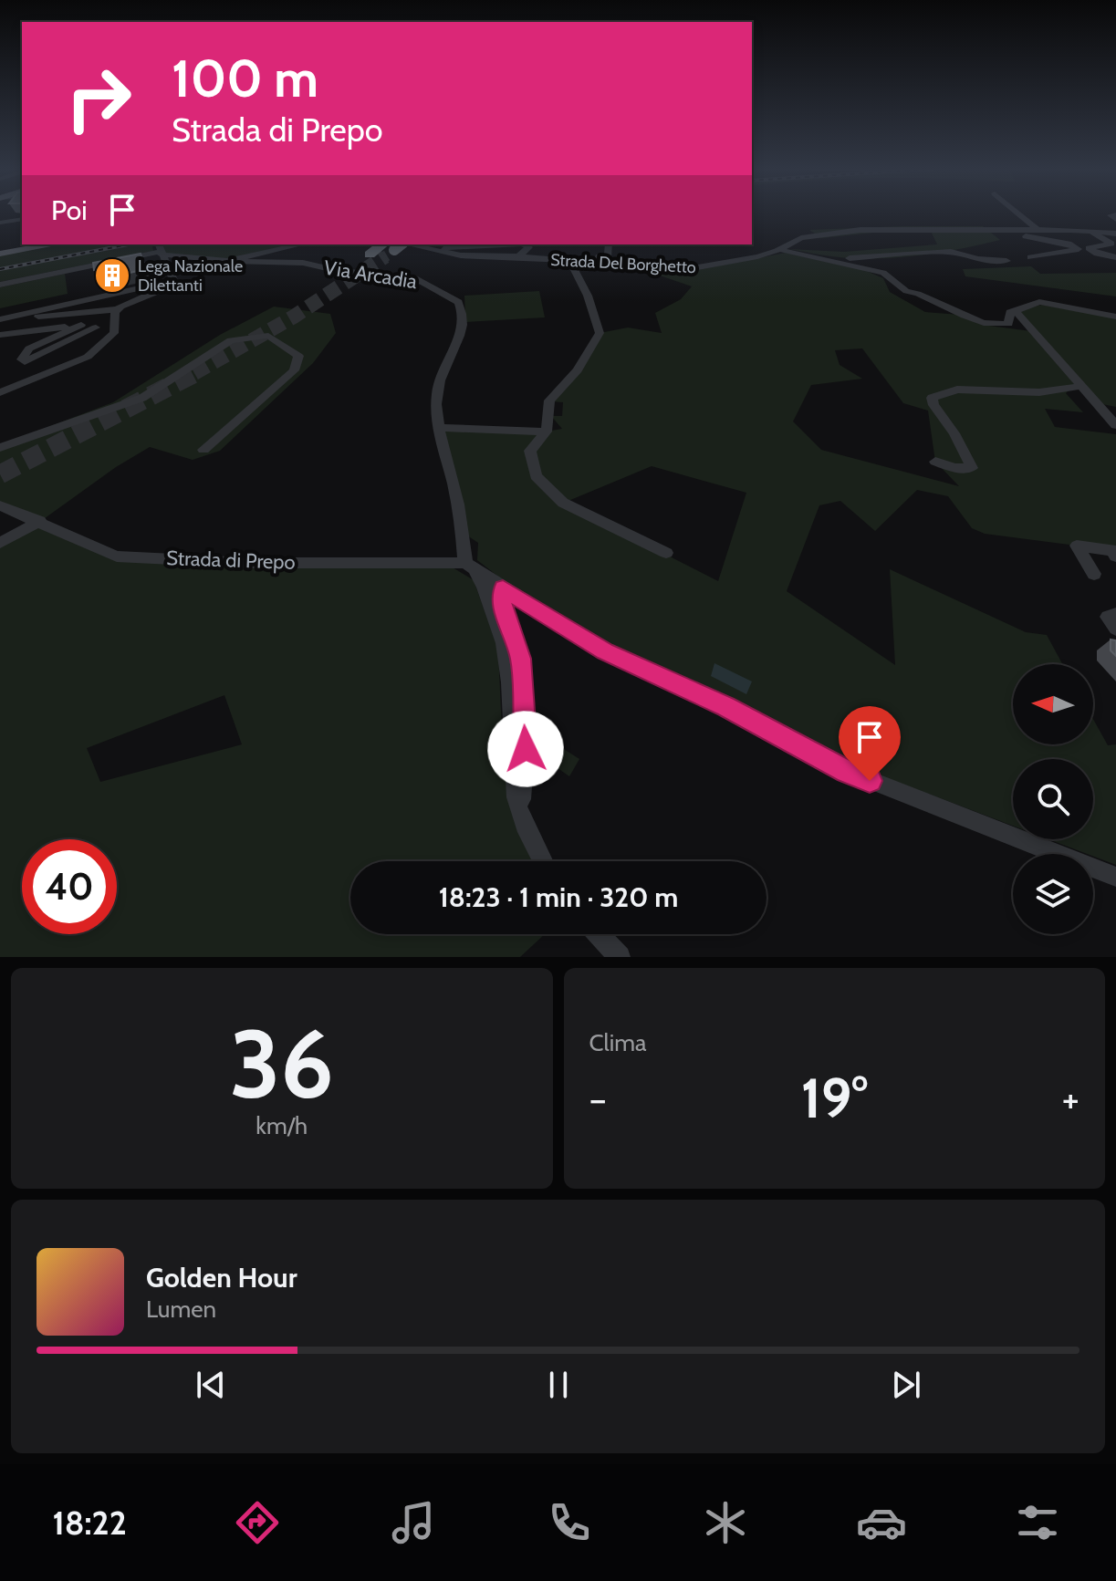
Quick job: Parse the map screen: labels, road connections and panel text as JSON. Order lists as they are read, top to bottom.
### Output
{
  "streets": {
    "street": ["Strada Del Borghetto", "Via Arcadia", "Strada di Prepo"]
  },
  "crossings": [
    ["Via Arcadia", "Strada di Prepo"]
  ],
  "places": {
    "building": ["Lega Nazionale Dilettanti"]
  },
  "north": "left",
  "page": {
    "turn": ["100 m", "Strada di Prepo"],
    "then": "Poi",
    "limit": "40",
    "trip": "18:23 · 1 min · 320 m",
    "tile": [
      ["36", "km/h"],
      "Clima"
    ],
    "heat": ["−", "19°", "+"],
    "song": ["Golden Hour", "Lumen"],
    "tabs": "18:22"
  }
}
